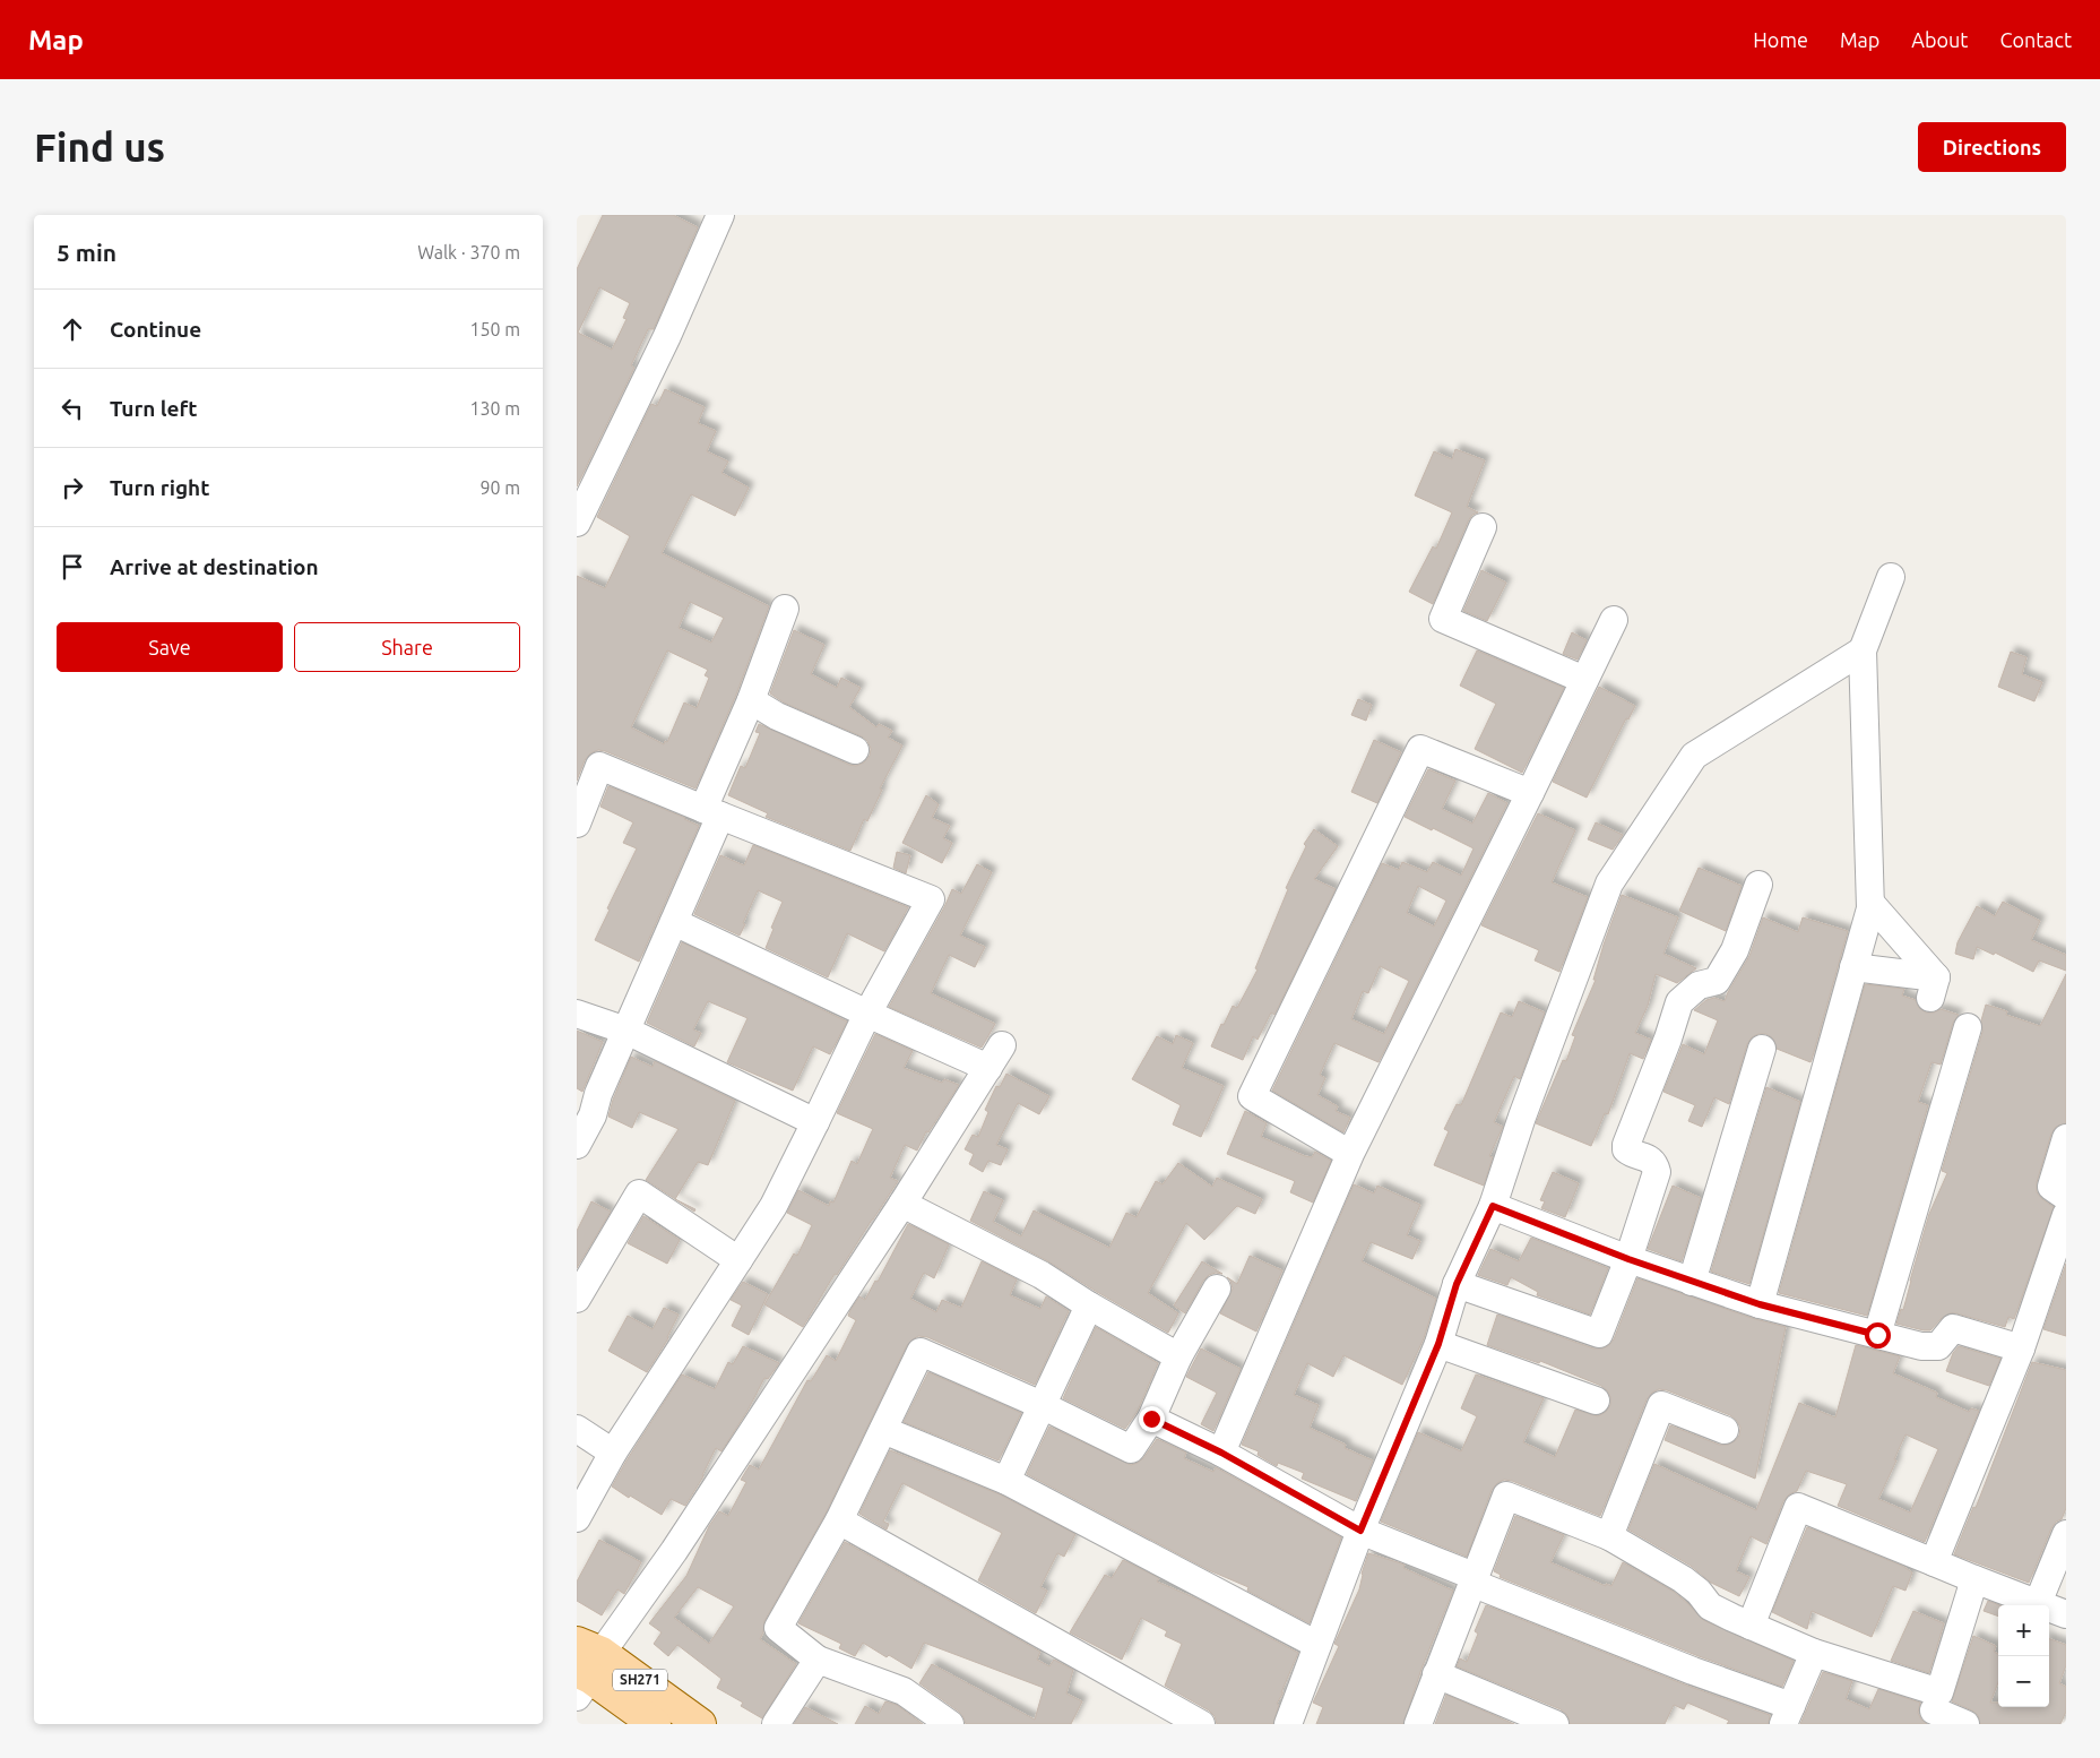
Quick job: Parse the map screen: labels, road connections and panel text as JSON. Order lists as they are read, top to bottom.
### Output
{
  "streets": {
    "main road": ["SH271"]
  },
  "page": {
    "header": "Map",
    "nav": [
      "Home",
      "Map",
      "About",
      "Contact"
    ],
    "buttons": [
      "Directions",
      ["Save", "Share"]
    ],
    "title": "Find us",
    "heading": ["5 min", "Walk · 370 m"],
    "list": [
      ["Continue", "150 m"],
      ["Turn left", "130 m"],
      ["Turn right", "90 m"],
      "Arrive at destination"
    ],
    "map_buttons": ["+", "−"]
  }
}
